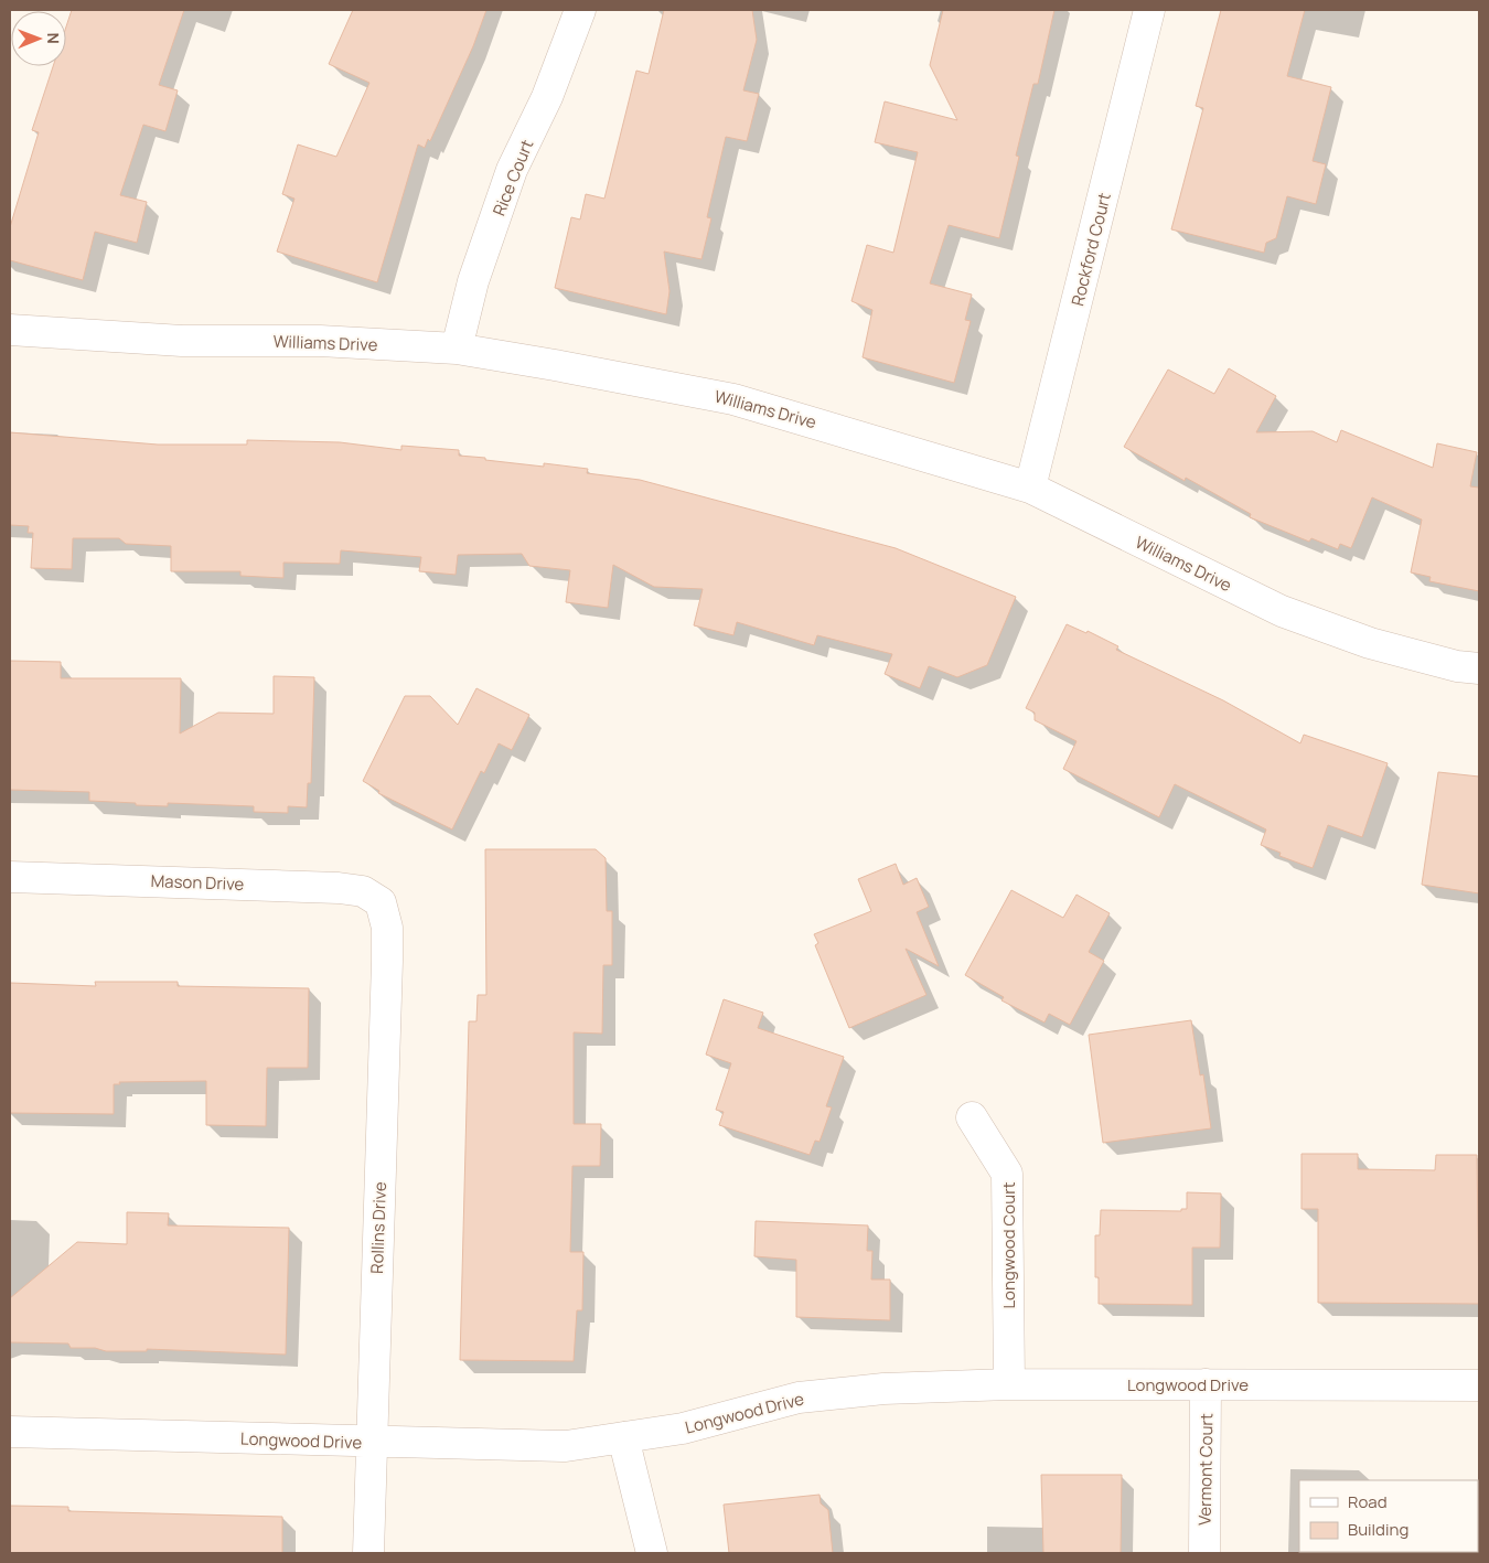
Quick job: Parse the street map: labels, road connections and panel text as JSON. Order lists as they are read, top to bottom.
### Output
{
  "streets": {
    "street": [
      "Rice Court",
      "Rockford Court",
      "Williams Drive",
      "Mason Drive",
      "Rollins Drive",
      "Longwood Court",
      "Longwood Drive",
      "Vermont Court"
    ]
  },
  "crossings": [
    ["Rice Court", "Williams Drive"],
    ["Rockford Court", "Williams Drive"],
    ["Mason Drive", "Rollins Drive"],
    ["Rollins Drive", "Longwood Drive"],
    ["Longwood Court", "Longwood Drive"],
    ["Longwood Drive", "Vermont Court"]
  ],
  "legend": ["Road", "Building"],
  "north": "right"
}
